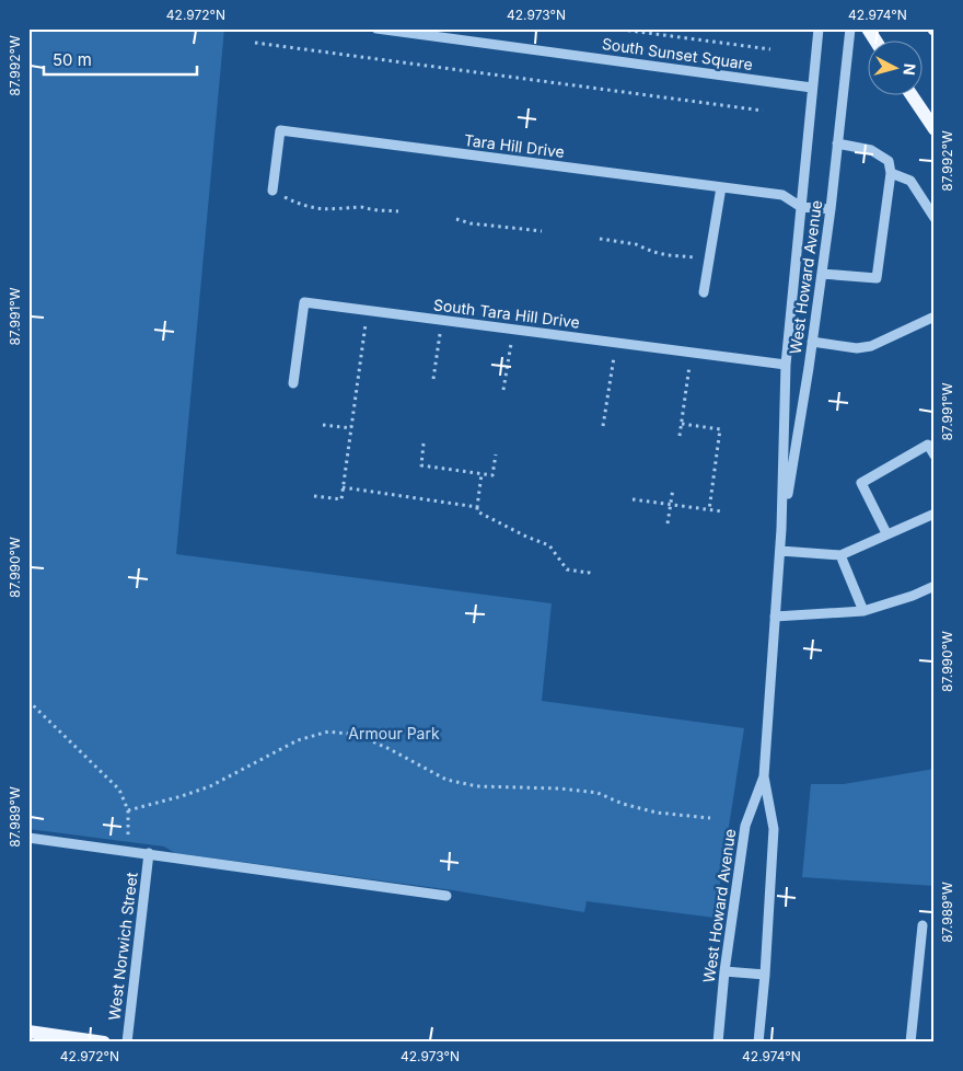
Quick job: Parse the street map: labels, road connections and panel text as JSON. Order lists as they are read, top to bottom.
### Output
{
  "streets": {
    "street": [
      "South Sunset Square",
      "Tara Hill Drive",
      "West Howard Avenue",
      "South Tara Hill Drive",
      "West Norwich Street"
    ]
  },
  "crossings": [
    ["South Sunset Square", "West Howard Avenue"],
    ["Tara Hill Drive", "West Howard Avenue"],
    ["West Howard Avenue", "South Tara Hill Drive"]
  ],
  "parks": ["Armour Park"],
  "scale_bar": "50 m",
  "north": "right",
  "coordinates": [
    "42.972°N",
    "42.973°N",
    "42.974°N",
    "87.992°W",
    "87.991°W",
    "87.990°W",
    "87.989°W"
  ]
}
